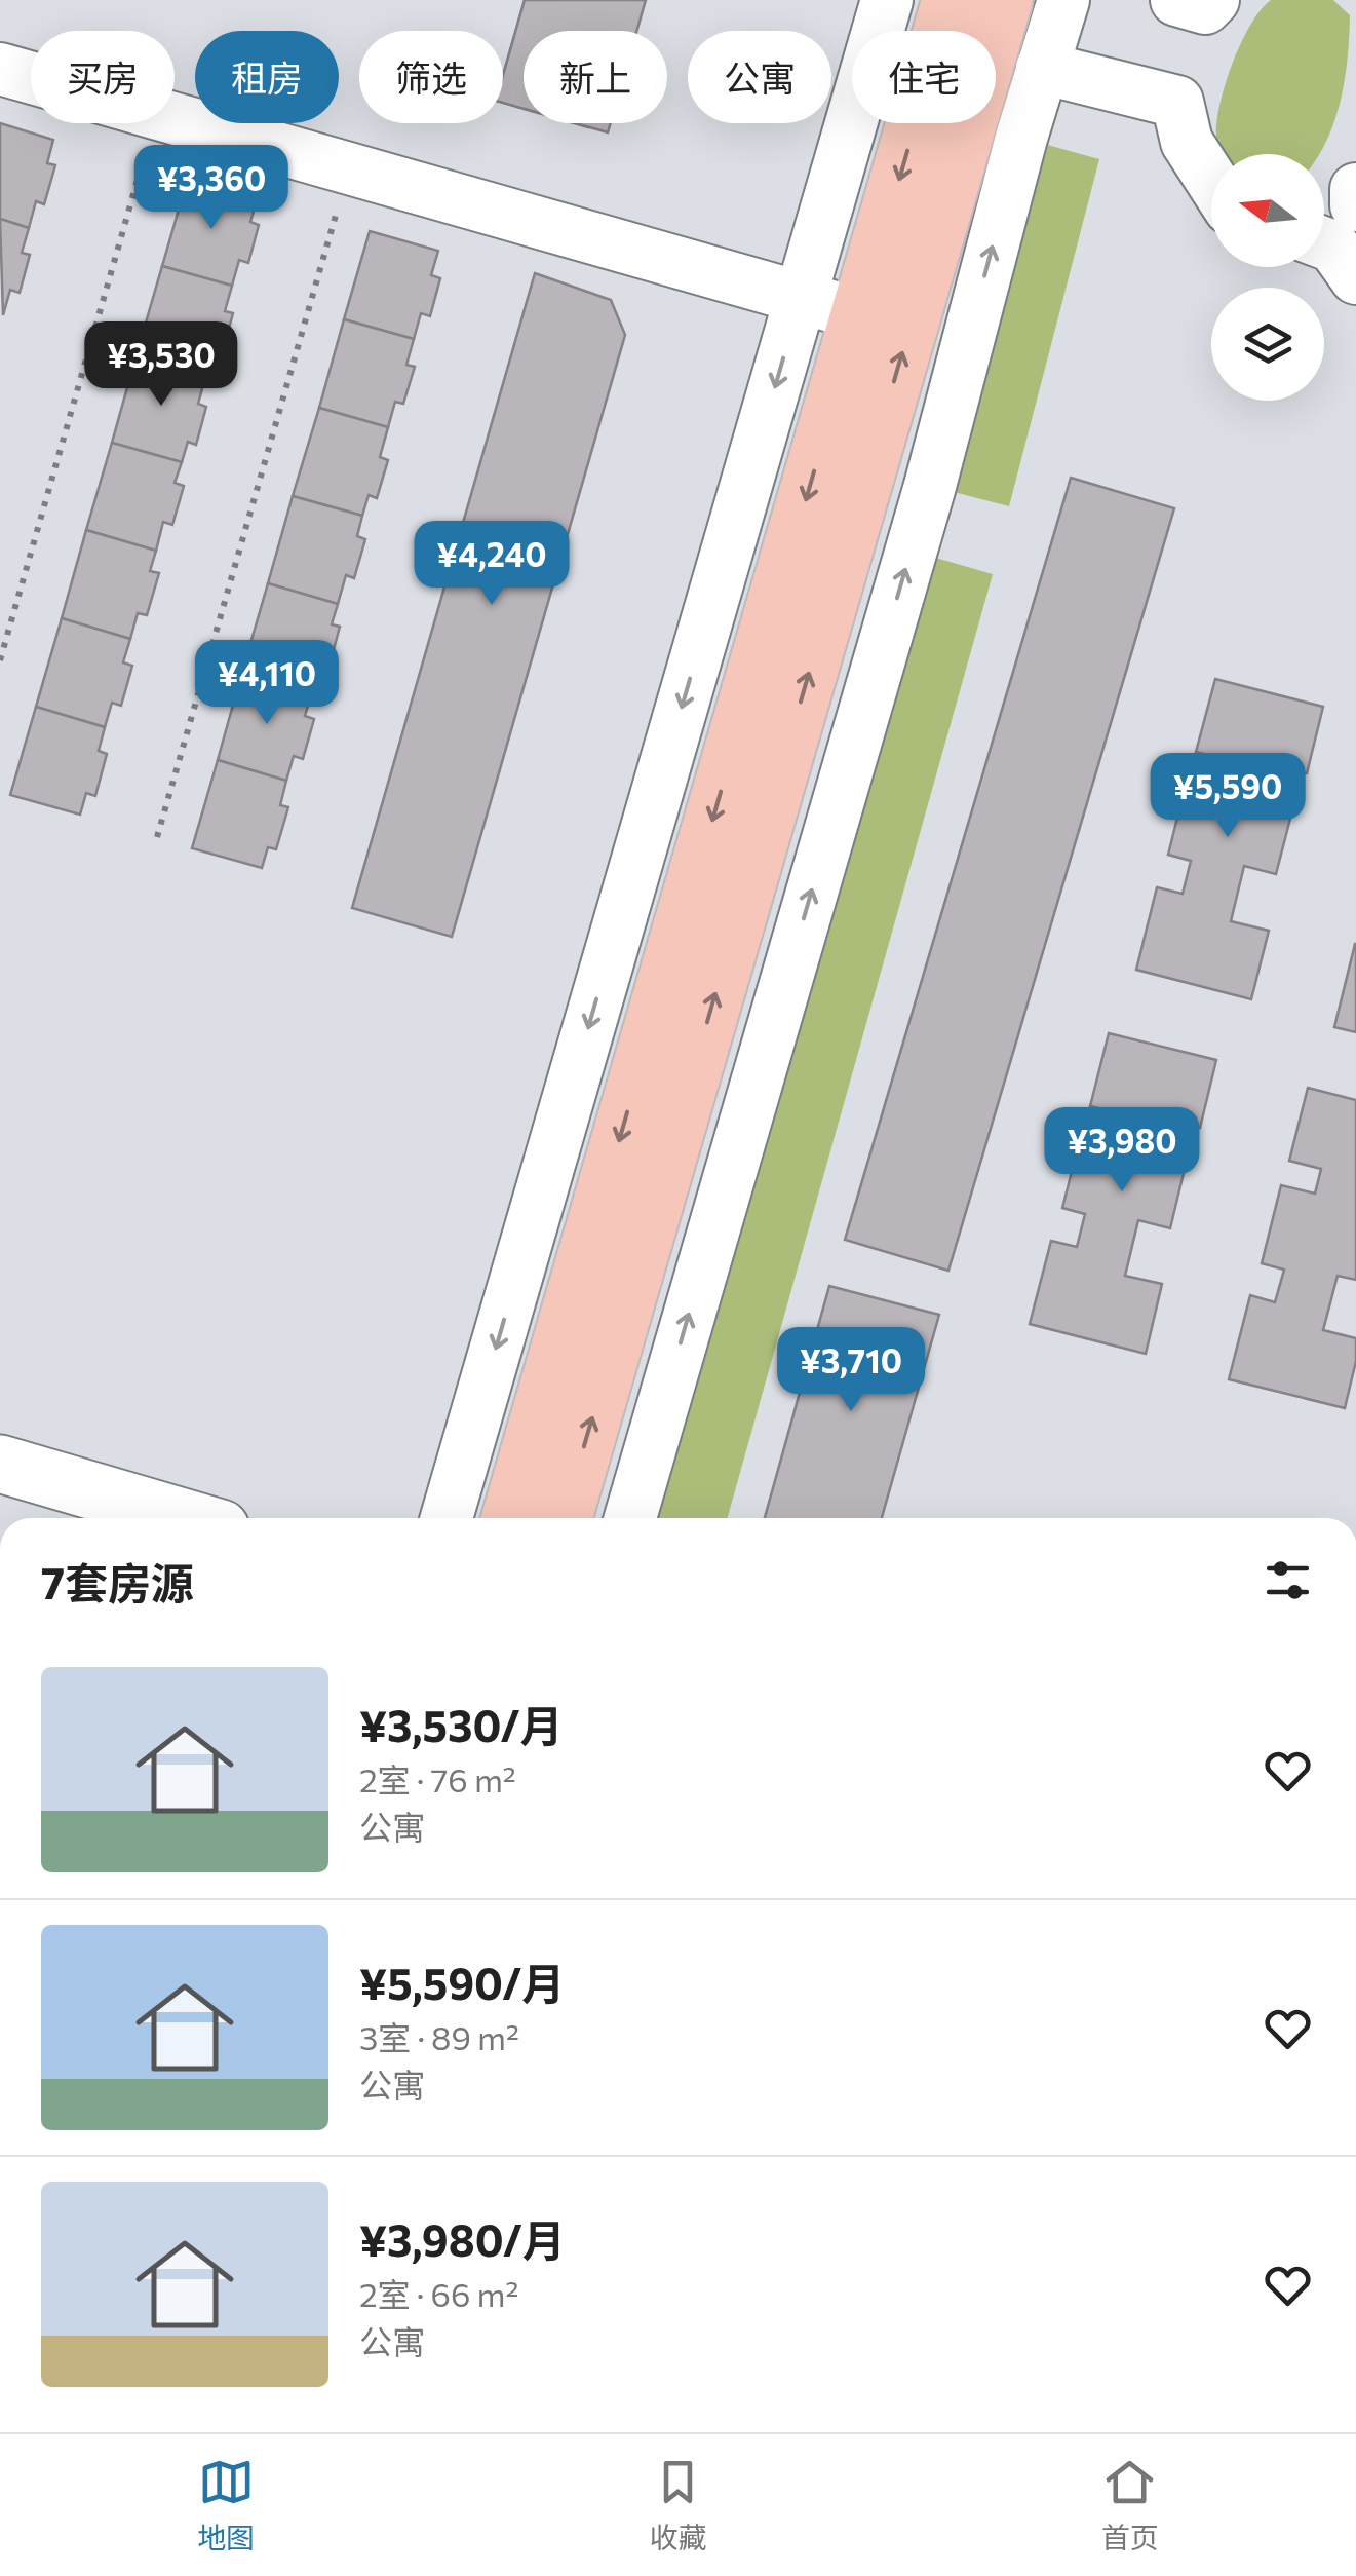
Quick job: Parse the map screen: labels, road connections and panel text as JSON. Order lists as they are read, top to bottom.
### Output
{
  "north": "left",
  "page": {
    "chip": [
      "买房",
      "租房",
      "筛选",
      "新上",
      "公寓",
      "住宅"
    ],
    "price": [
      "¥3,360",
      "¥3,530",
      "¥4,240",
      "¥4,110",
      "¥5,590",
      "¥3,980",
      "¥3,710"
    ],
    "heading": "7套房源",
    "list": [
      {
        "name": "¥3,530/月",
        "note": "2室 · 76 m² · 公寓"
      },
      {
        "name": "¥5,590/月",
        "note": "3室 · 89 m² · 公寓"
      },
      {
        "name": "¥3,980/月",
        "note": "2室 · 66 m² · 公寓"
      }
    ],
    "tabs": ["地图", "收藏", "首页"]
  }
}
